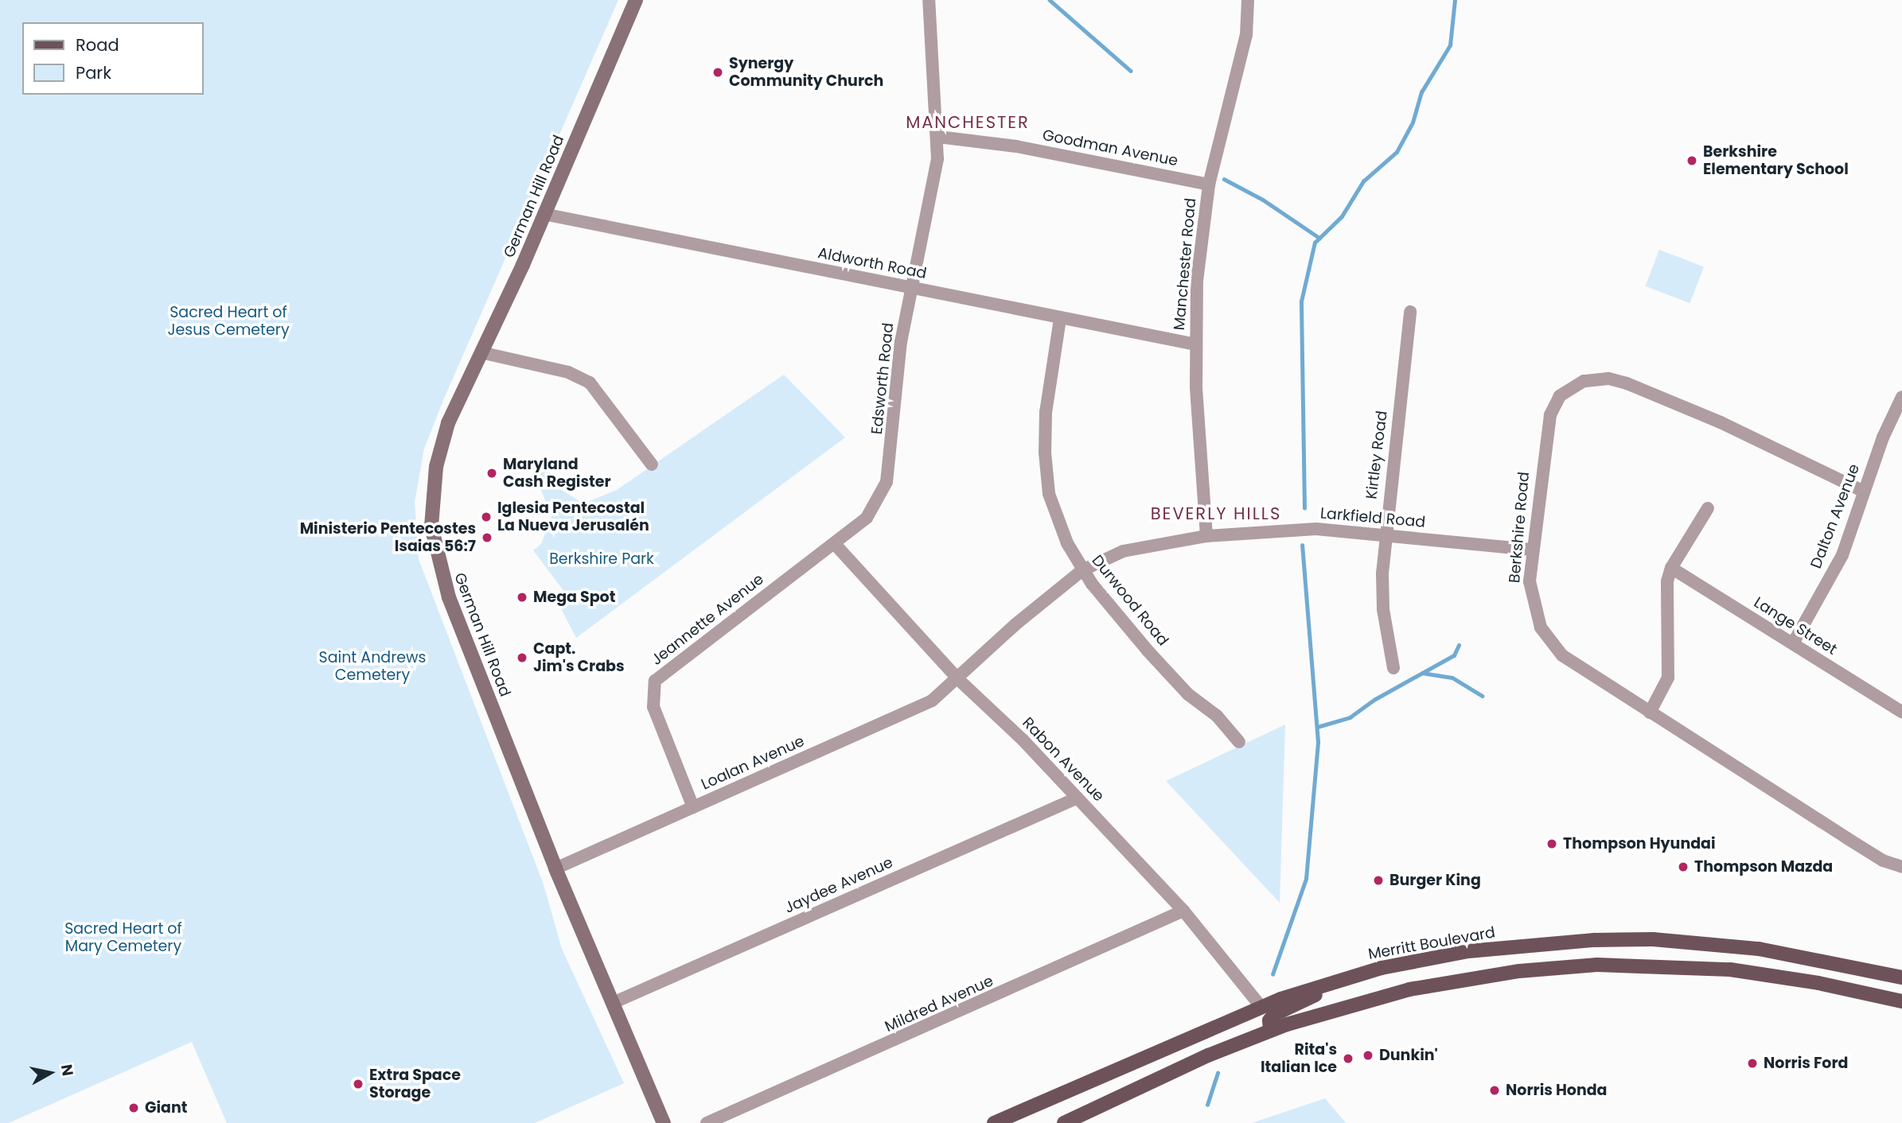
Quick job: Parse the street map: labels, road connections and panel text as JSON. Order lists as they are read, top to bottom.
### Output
{
  "streets": {
    "main road": ["Merritt Boulevard"],
    "street": [
      "Goodman Avenue",
      "German Hill Road",
      "Aldworth Road",
      "Manchester Road",
      "Edsworth Road",
      "Kirtley Road",
      "Dalton Avenue",
      "Larkfield Road",
      "Berkshire Road",
      "Durwood Road",
      "Jeannette Avenue",
      "Lange Street",
      "Rabon Avenue",
      "Loalan Avenue",
      "Jaydee Avenue",
      "Mildred Avenue"
    ]
  },
  "crossings": [
    ["Goodman Avenue", "Manchester Road"],
    ["Goodman Avenue", "Edsworth Road"],
    ["German Hill Road", "Aldworth Road"],
    ["German Hill Road", "Loalan Avenue"],
    ["German Hill Road", "Jaydee Avenue"],
    ["Aldworth Road", "Manchester Road"],
    ["Aldworth Road", "Edsworth Road"],
    ["Aldworth Road", "Durwood Road"],
    ["Manchester Road", "Larkfield Road"],
    ["Edsworth Road", "Jeannette Avenue"],
    ["Edsworth Road", "Rabon Avenue"],
    ["Kirtley Road", "Larkfield Road"],
    ["Dalton Avenue", "Berkshire Road"],
    ["Dalton Avenue", "Lange Street"],
    ["Larkfield Road", "Berkshire Road"],
    ["Larkfield Road", "Durwood Road"],
    ["Larkfield Road", "Rabon Avenue"],
    ["Larkfield Road", "Loalan Avenue"],
    ["Jeannette Avenue", "Rabon Avenue"],
    ["Jeannette Avenue", "Loalan Avenue"],
    ["Rabon Avenue", "Loalan Avenue"],
    ["Rabon Avenue", "Jaydee Avenue"],
    ["Rabon Avenue", "Merritt Boulevard"],
    ["Rabon Avenue", "Mildred Avenue"]
  ],
  "districts": ["MANCHESTER", "BEVERLY HILLS"],
  "parks": [
    "Sacred Heart of Jesus Cemetery",
    "Berkshire Park",
    "Saint Andrews Cemetery",
    "Sacred Heart of Mary Cemetery"
  ],
  "places": [
    "Synergy Community Church",
    "Berkshire Elementary School",
    "Maryland Cash Register",
    "Iglesia Pentecostal La Nueva Jerusalén",
    "Ministerio Pentecostes Isaias 56:7",
    "Mega Spot",
    "Capt. Jim's Crabs",
    "Thompson Hyundai",
    "Thompson Mazda",
    "Burger King",
    "Dunkin'",
    "Rita's Italian Ice",
    "Norris Ford",
    "Extra Space Storage",
    "Norris Honda",
    "Giant"
  ],
  "legend": ["Road", "Park"],
  "north": "right"
}
